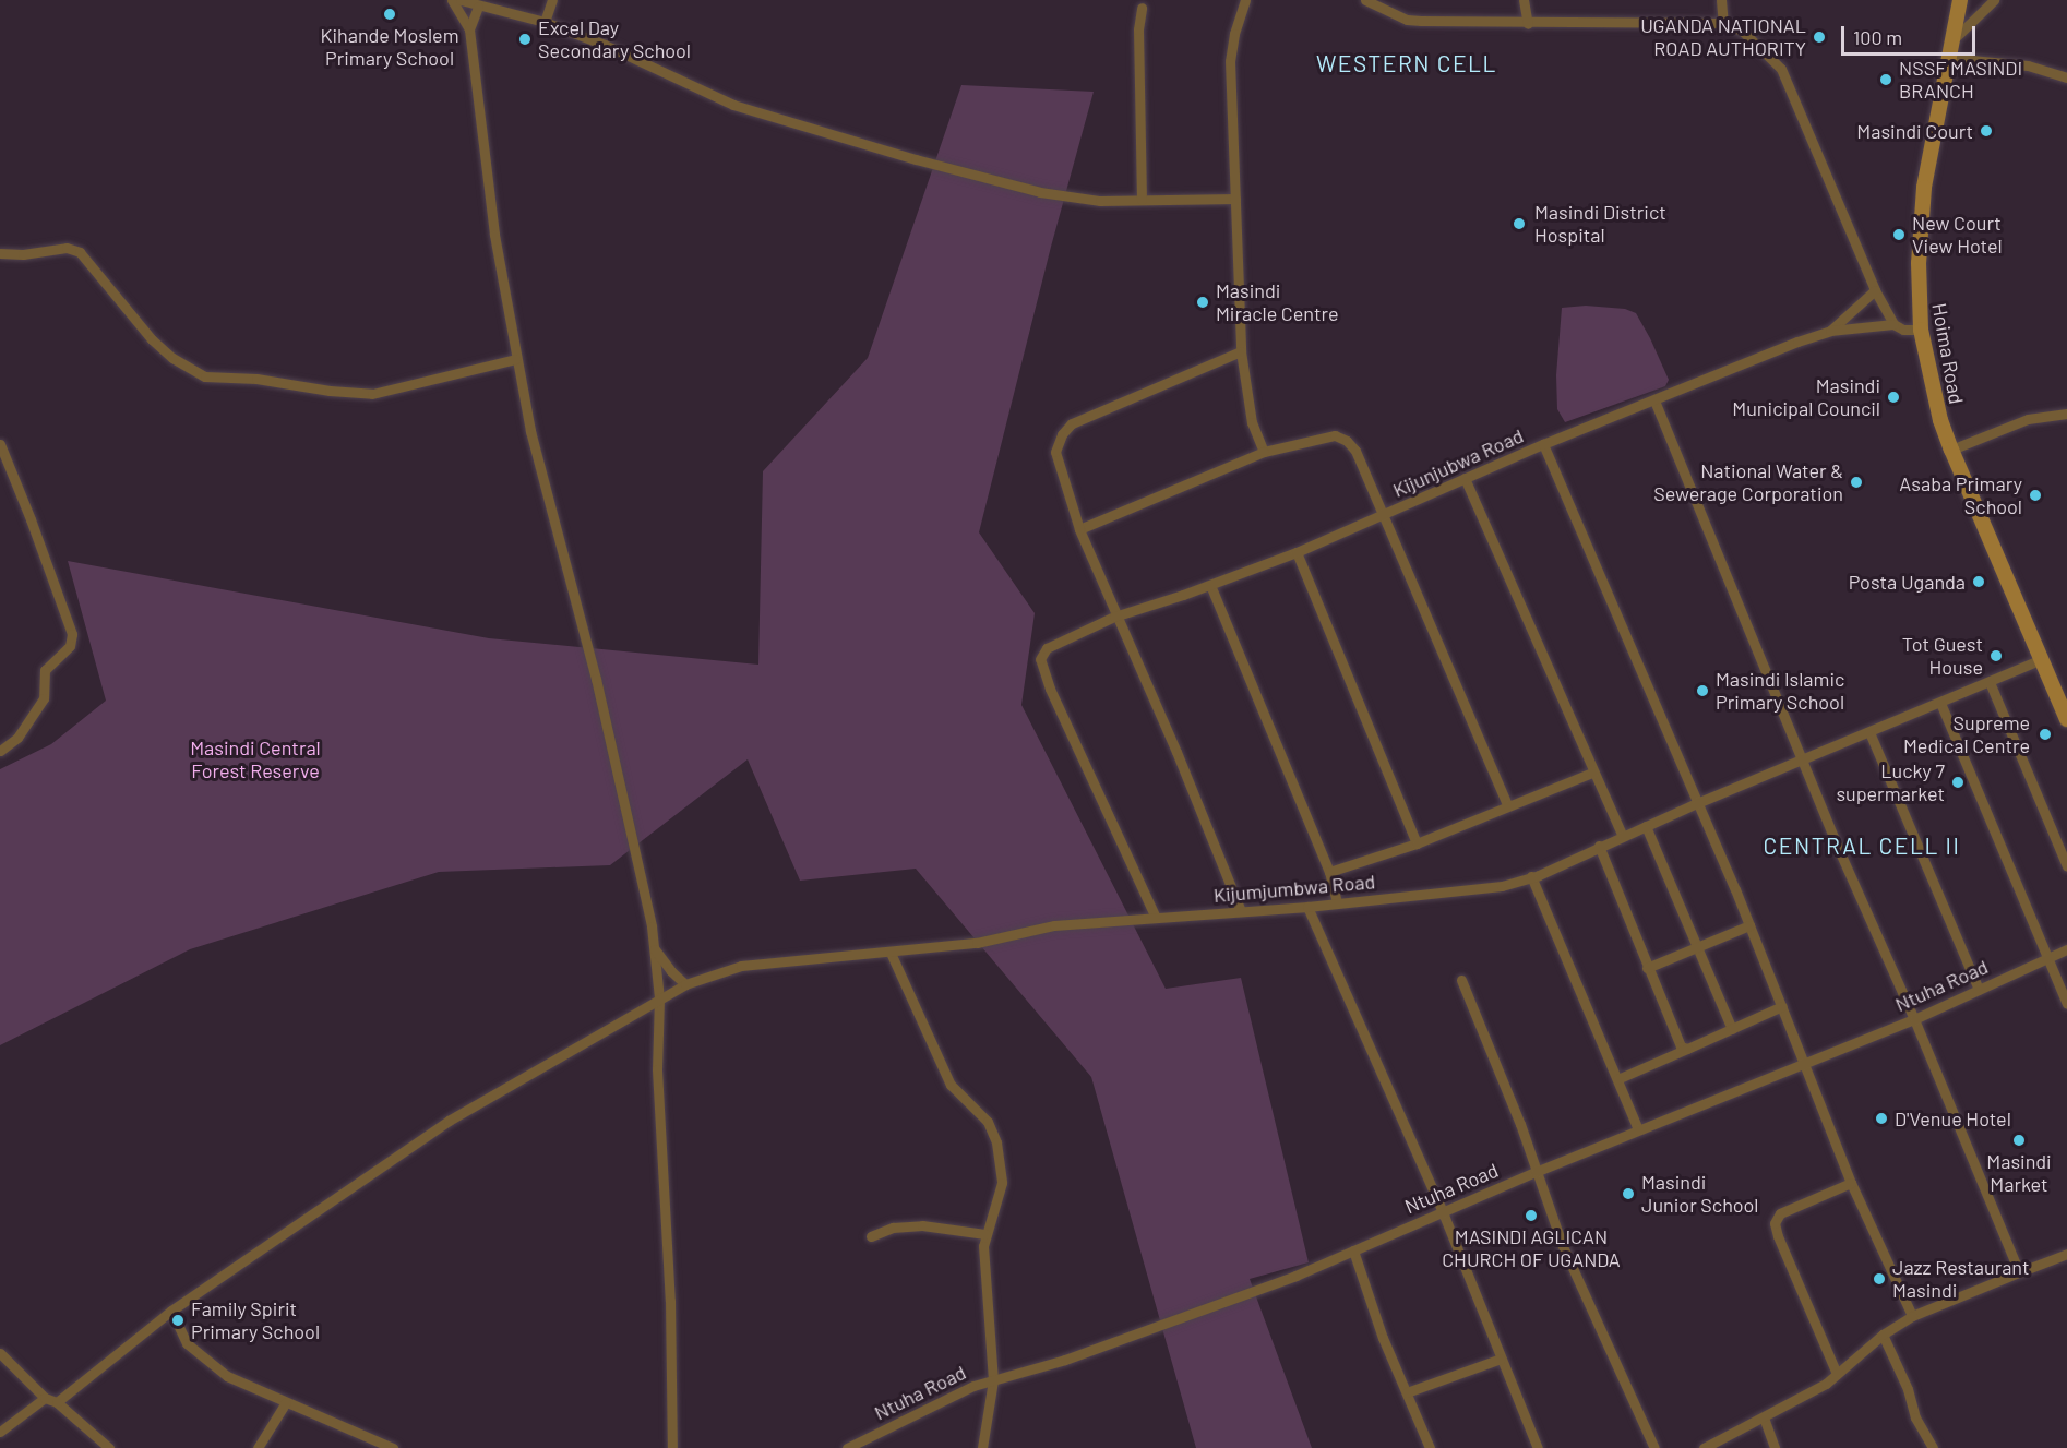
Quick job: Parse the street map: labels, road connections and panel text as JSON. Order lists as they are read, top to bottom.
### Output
{
  "streets": {
    "main road": ["Hoima Road"],
    "street": ["Kijunjubwa Road", "Kijumjumbwa Road", "Ntuha Road"]
  },
  "crossings": [
    ["Hoima Road", "Kijunjubwa Road"],
    ["Hoima Road", "Kijumjumbwa Road"],
    ["Kijunjubwa Road", "Kijumjumbwa Road"]
  ],
  "districts": ["WESTERN CELL", "CENTRAL CELL II"],
  "parks": ["Masindi Central Forest Reserve"],
  "places": [
    "Kihande Moslem Primary School",
    "UGANDA NATIONAL ROAD AUTHORITY",
    "Excel Day Secondary School",
    "NSSF MASINDI BRANCH",
    "Masindi Court",
    "Masindi District Hospital",
    "New Court View Hotel",
    "Masindi Miracle Centre",
    "Masindi Municipal Council",
    "National Water & Sewerage Corporation",
    "Asaba Primary School",
    "Posta Uganda",
    "Tot Guest House",
    "Masindi Islamic Primary School",
    "Supreme Medical Centre",
    "Lucky 7 supermarket",
    "D'Venue Hotel",
    "Masindi Market",
    "Masindi Junior School",
    "MASINDI AGLICAN CHURCH OF UGANDA",
    "Jazz Restaurant Masindi",
    "Family Spirit Primary School"
  ],
  "scale_bar": "100 m"
}
